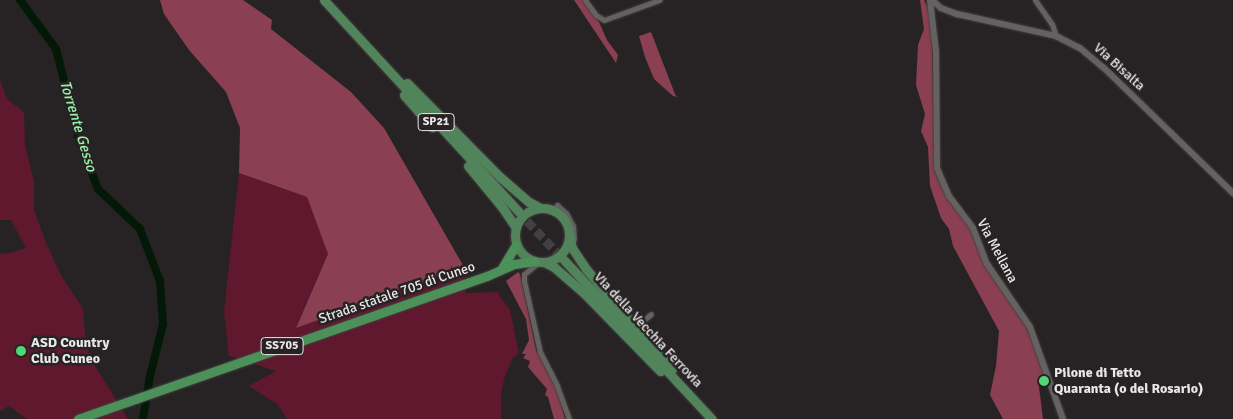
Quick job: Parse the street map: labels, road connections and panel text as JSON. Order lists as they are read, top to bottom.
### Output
{
  "streets": {
    "highway": ["Strada statale 705 di Cuneo", "SS705"],
    "main road": ["SP21", "Via della Vecchia Ferrovia"],
    "street": ["Via Bisalta", "Via Mellana"]
  },
  "crossings": [
    ["Via Bisalta", "Via Mellana"],
    ["Strada statale 705 di Cuneo", "SS705"]
  ],
  "water": ["Torrente Gesso"],
  "places": ["ASD Country Club Cuneo", "Pilone di Tetto Quaranta (o del Rosario)"]
}
